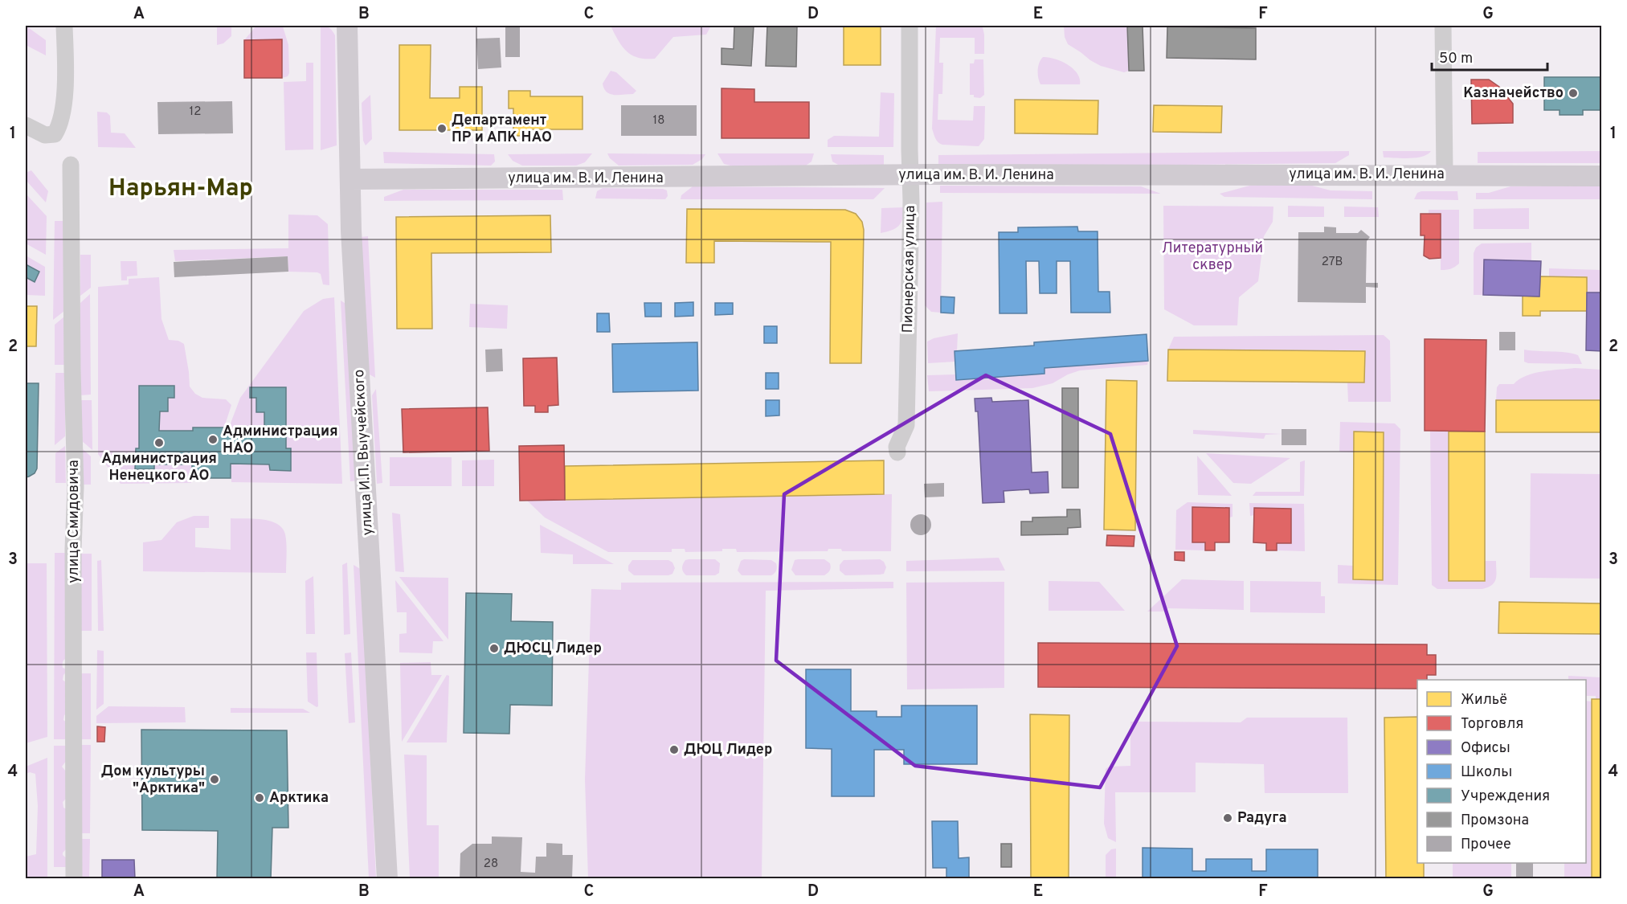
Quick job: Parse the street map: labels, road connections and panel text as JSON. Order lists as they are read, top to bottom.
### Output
{
  "streets": {
    "main road": ["улица им. В. И. Ленина", "улица И.П. Выучейского"],
    "street": ["Пионерская улица", "улица Смидовича"]
  },
  "crossings": [
    ["улица им. В. И. Ленина", "Пионерская улица"],
    ["улица им. В. И. Ленина", "улица И.П. Выучейского"]
  ],
  "districts": ["Нарьян-Мар"],
  "parks": ["Литературный сквер"],
  "places": [
    "Казначейство",
    "Департамент ПР и АПК НАО",
    "Администрация НАО",
    "Администрация Ненецкого АО",
    "ДЮСЦ Лидер",
    "ДЮЦ Лидер",
    "Дом культуры \"Арктика\"",
    "Арктика",
    "Радуга"
  ],
  "house_numbers": [
    "12",
    "18",
    "27В",
    "28"
  ],
  "legend": [
    "Жильё",
    "Торговля",
    "Офисы",
    "Школы",
    "Учреждения",
    "Промзона",
    "Прочее"
  ],
  "scale_bar": "50 m",
  "grid": {
    "columns": [
      "A",
      "B",
      "C",
      "D",
      "E",
      "F",
      "G"
    ],
    "rows": [
      "1",
      "2",
      "3",
      "4"
    ]
  }
}
